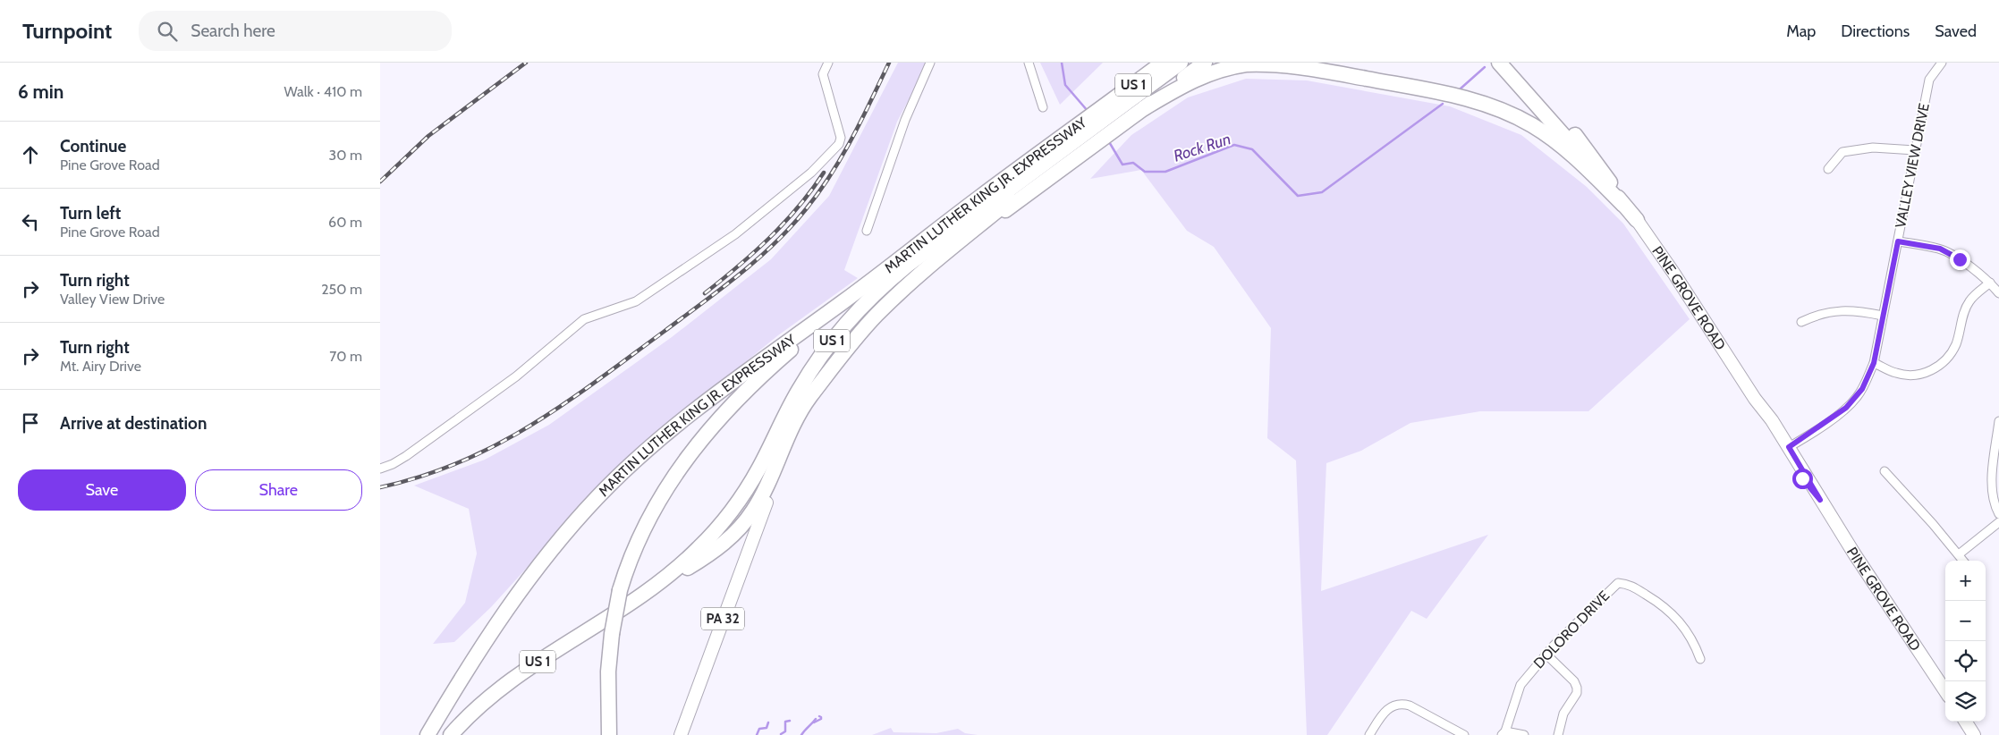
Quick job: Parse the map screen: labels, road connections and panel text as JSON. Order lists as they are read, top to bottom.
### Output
{
  "streets": {
    "highway": ["US 1", "MARTIN LUTHER KING JR. EXPRESSWAY", "PINE GROVE ROAD"],
    "main road": ["PA 32"],
    "street": ["VALLEY VIEW DRIVE", "DOLORO DRIVE"]
  },
  "crossings": [
    ["VALLEY VIEW DRIVE", "PINE GROVE ROAD"]
  ],
  "water": ["Rock Run"],
  "page": {
    "header": "Turnpoint",
    "search": "Search here",
    "nav": ["Map", "Directions", "Saved"],
    "heading": ["6 min", "Walk · 410 m"],
    "list": [
      ["Continue", "Pine Grove Road", "30 m"],
      ["Turn left", "Pine Grove Road", "60 m"],
      ["Turn right", "Valley View Drive", "250 m"],
      ["Turn right", "Mt. Airy Drive", "70 m"],
      "Arrive at destination"
    ],
    "buttons": ["Save", "Share"],
    "map_buttons": ["+", "−"]
  }
}
